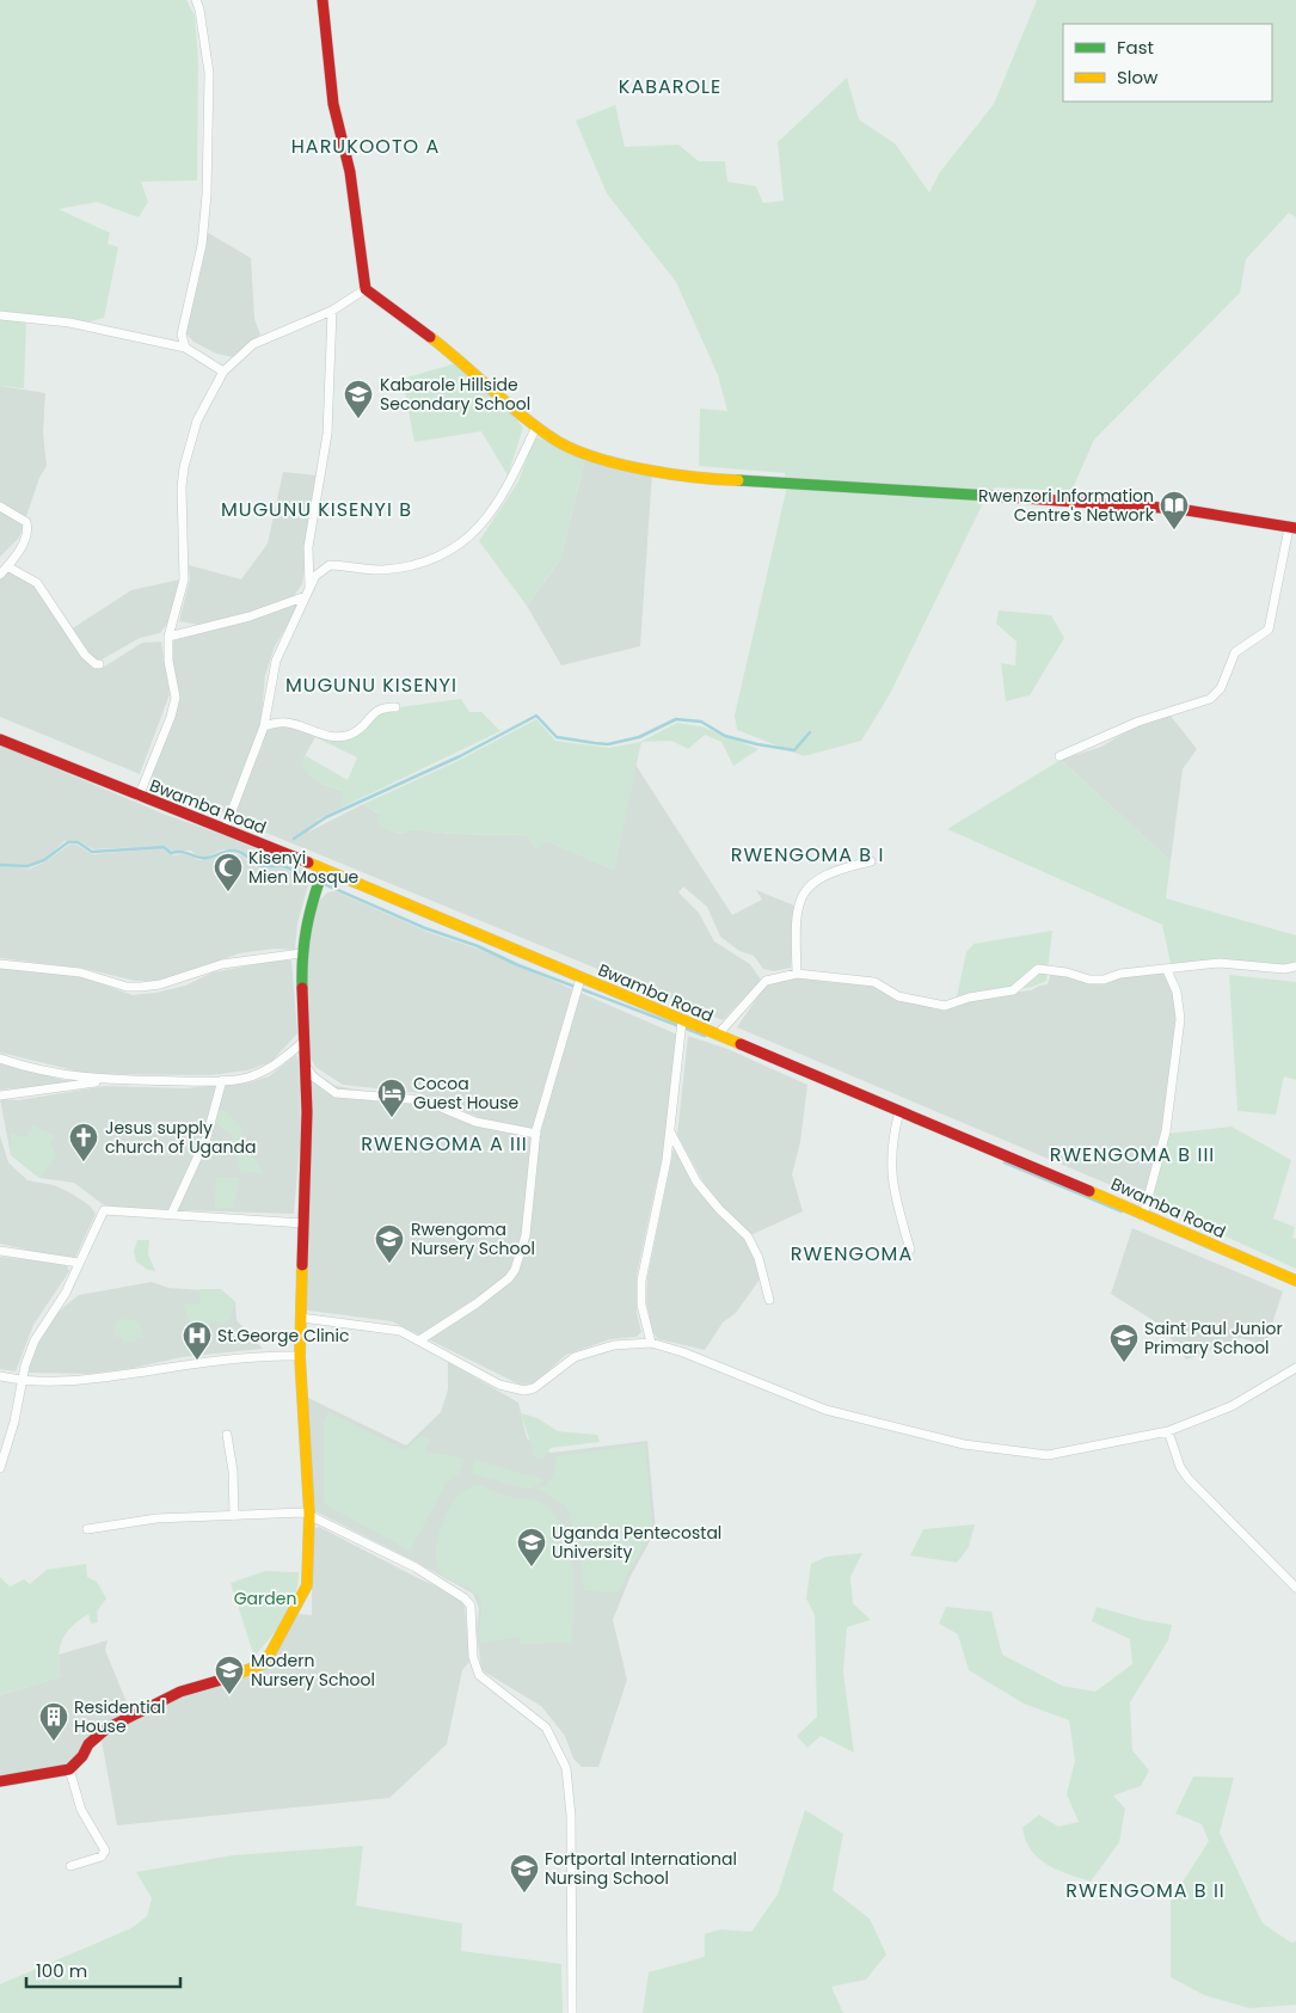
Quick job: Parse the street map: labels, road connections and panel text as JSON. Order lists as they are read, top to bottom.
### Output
{
  "streets": {
    "street": ["Bwamba Road"]
  },
  "districts": [
    "KABAROLE",
    "HARUKOOTO A",
    "MUGUNU KISENYI B",
    "MUGUNU KISENYI",
    "RWENGOMA B I",
    "RWENGOMA A III",
    "RWENGOMA B III",
    "RWENGOMA",
    "RWENGOMA B II"
  ],
  "parks": ["Garden"],
  "places": {
    "school or university": [
      "Kabarole Hillside Secondary School",
      "Rwengoma Nursery School",
      "Saint Paul Junior Primary School",
      "Uganda Pentecostal University",
      "Modern Nursery School",
      "Fortportal International Nursing School"
    ],
    "library": ["Rwenzori Information Centre's Network"],
    "mosque": ["Kisenyi Mien Mosque"],
    "hotel": ["Cocoa Guest House"],
    "church": ["Jesus supply church of Uganda"],
    "hospital": ["St.George Clinic"],
    "building": ["Residential House"]
  },
  "legend": ["Fast", "Slow"],
  "scale_bar": "100 m"
}
